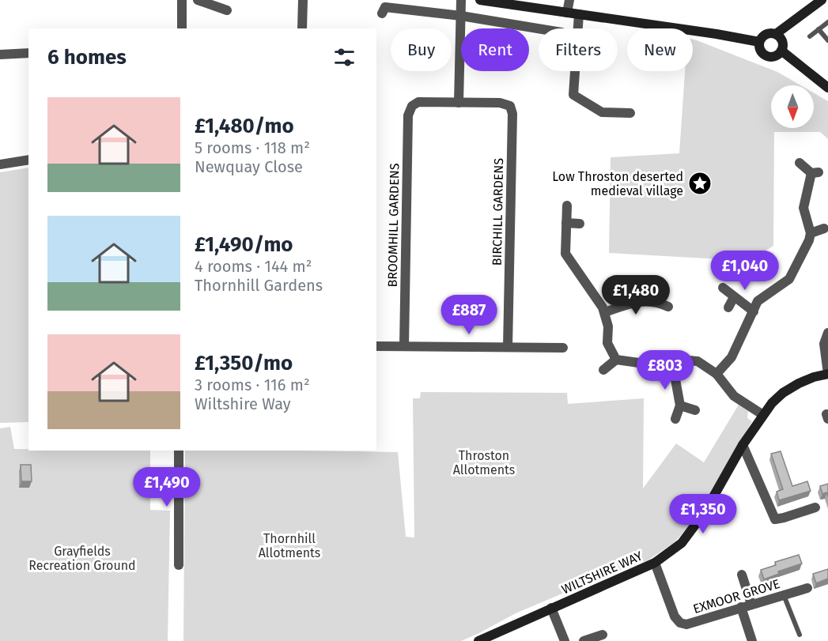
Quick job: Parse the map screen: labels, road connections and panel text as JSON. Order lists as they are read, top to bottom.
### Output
{
  "streets": {
    "street": [
      "BIRCHILL GARDENS",
      "BROOMHILL GARDENS",
      "WILTSHIRE WAY",
      "EXMOOR GROVE"
    ]
  },
  "crossings": [
    ["BIRCHILL GARDENS", "BROOMHILL GARDENS"],
    ["WILTSHIRE WAY", "EXMOOR GROVE"]
  ],
  "parks": ["Throston Allotments", "Thornhill Allotments", "Grayfields Recreation Ground"],
  "places": {
    "place": ["Low Throston deserted medieval village"]
  },
  "north": "bottom",
  "page": {
    "chip": [
      "Buy",
      "Rent",
      "Filters",
      "New"
    ],
    "heading": "6 homes",
    "list": [
      {
        "name": "£1,480/mo",
        "note": "5 rooms · 118 m² · Newquay Close"
      },
      {
        "name": "£1,490/mo",
        "note": "4 rooms · 144 m² · Thornhill Gardens"
      },
      {
        "name": "£1,350/mo",
        "note": "3 rooms · 116 m² · Wiltshire Way"
      }
    ],
    "price": [
      "£1,040",
      "£1,480",
      "£887",
      "£803",
      "£1,490",
      "£1,350"
    ]
  }
}
